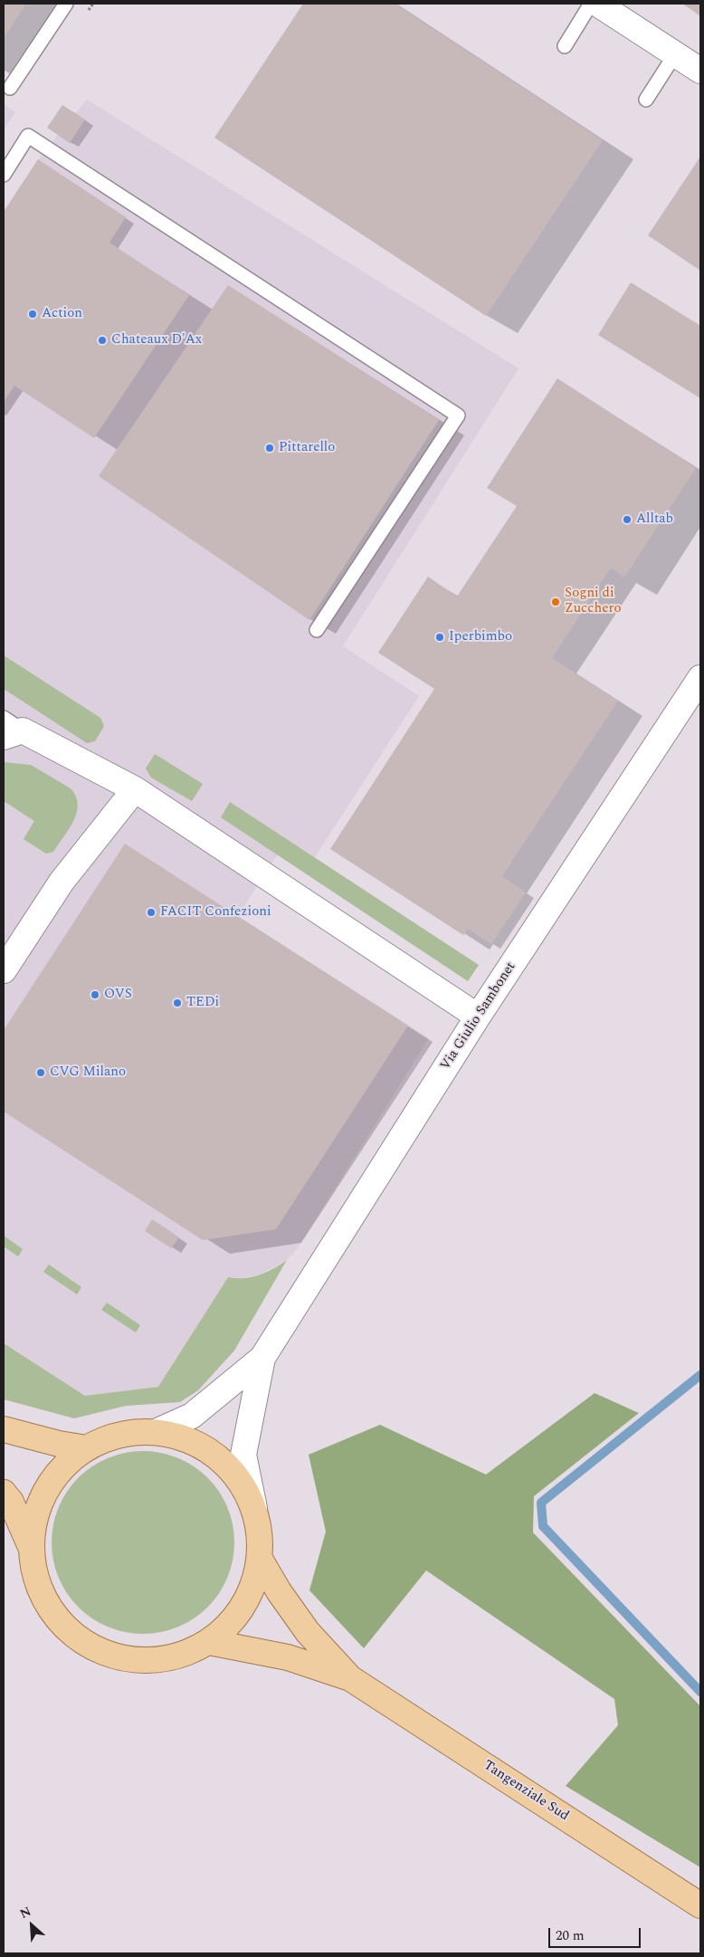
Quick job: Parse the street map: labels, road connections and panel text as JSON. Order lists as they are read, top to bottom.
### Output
{
  "streets": {
    "main road": ["Tangenziale Sud"],
    "street": ["Via Giulio Sambonet"]
  },
  "places": [
    "Action",
    "Chateaux D'Ax",
    "Pittarello",
    "Alltab",
    "Sogni di Zucchero",
    "Iperbimbo",
    "FACIT Confezioni",
    "OVS",
    "TEDi",
    "CVG Milano"
  ],
  "scale_bar": "20 m",
  "north": "top left"
}
